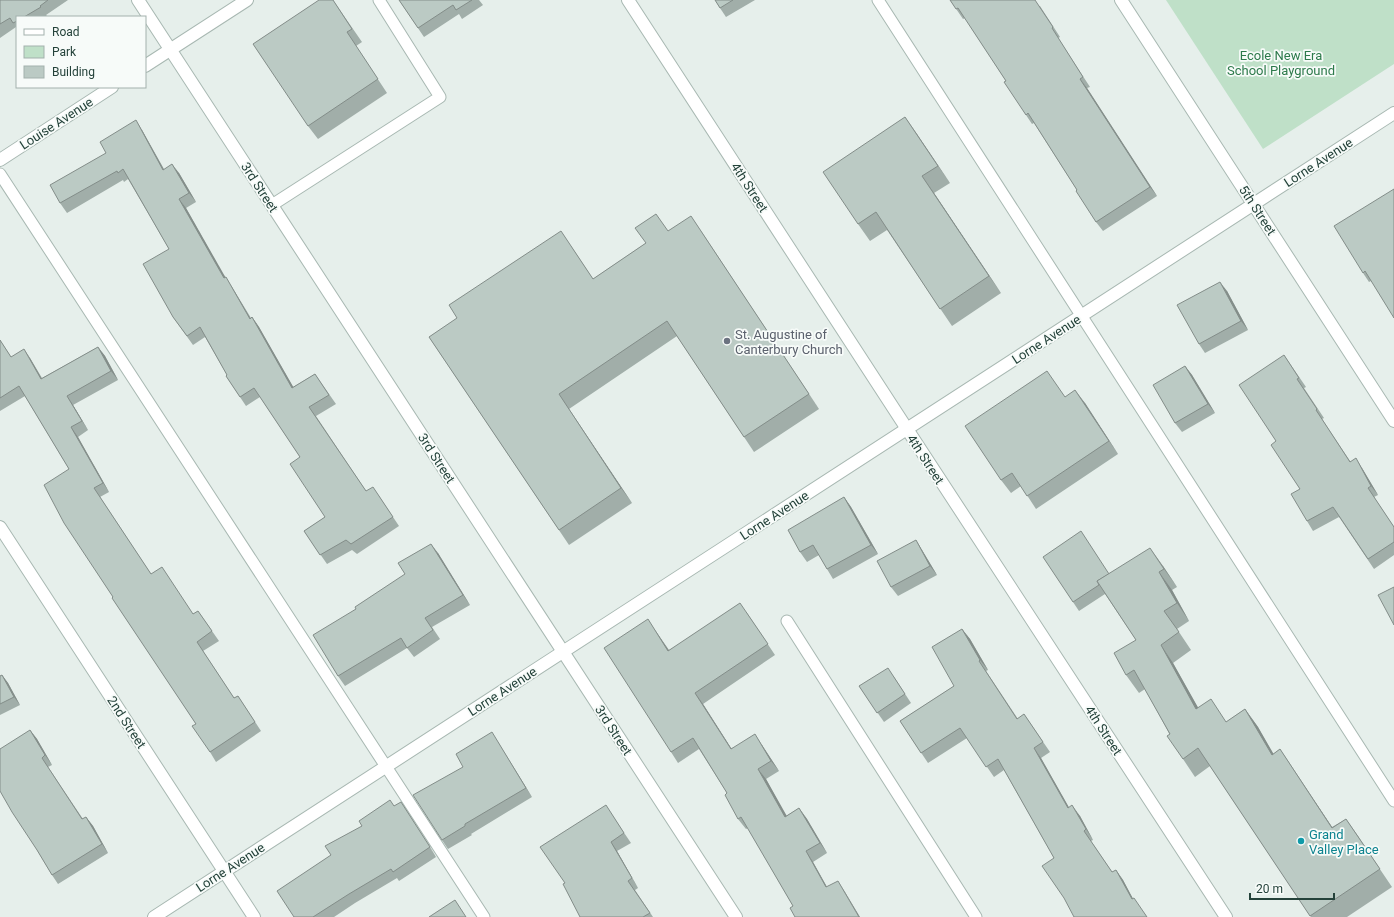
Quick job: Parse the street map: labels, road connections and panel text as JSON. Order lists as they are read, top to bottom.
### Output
{
  "streets": {
    "street": [
      "Louise Avenue",
      "Lorne Avenue",
      "3rd Street",
      "4th Street",
      "5th Street",
      "2nd Street"
    ]
  },
  "crossings": [
    ["Lorne Avenue", "3rd Street"],
    ["Lorne Avenue", "4th Street"],
    ["Lorne Avenue", "5th Street"],
    ["Lorne Avenue", "2nd Street"]
  ],
  "parks": ["Ecole New Era School Playground"],
  "places": ["St. Augustine of Canterbury Church", "Grand Valley Place"],
  "legend": ["Road", "Park", "Building"],
  "scale_bar": "20 m"
}
